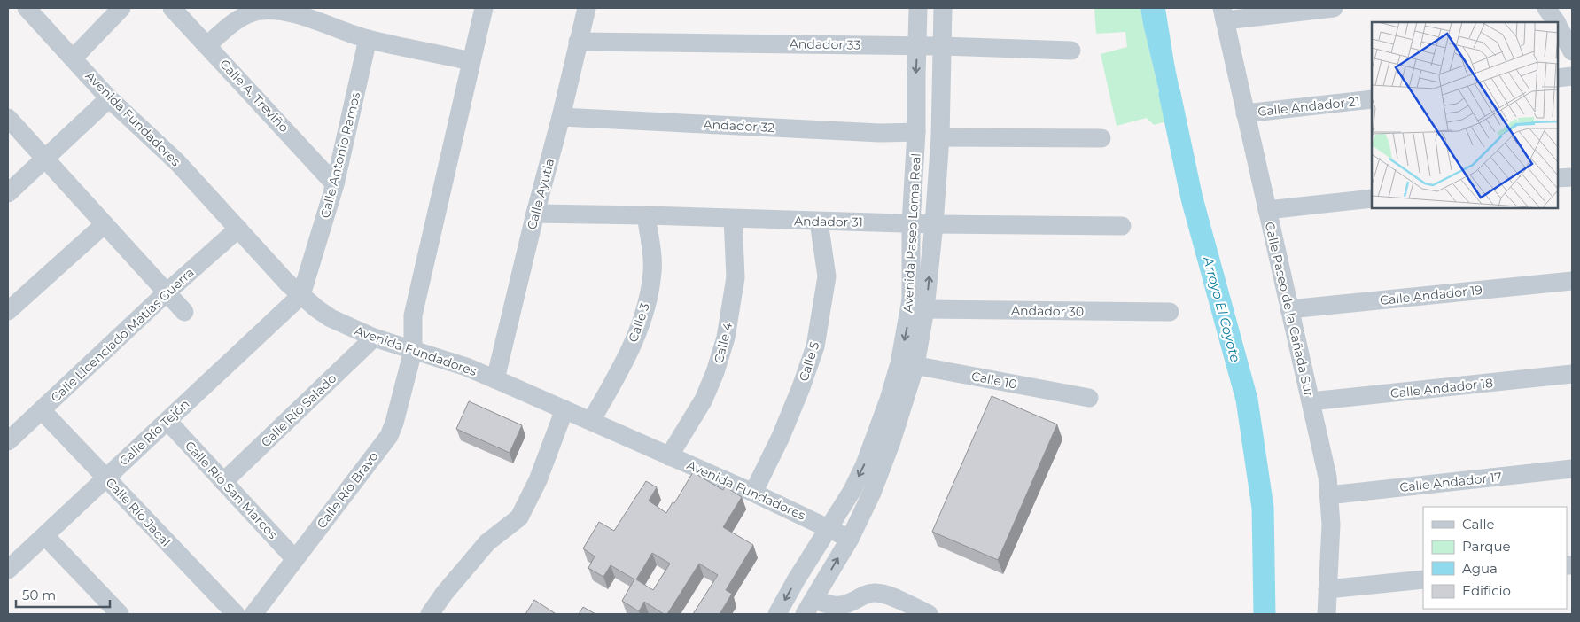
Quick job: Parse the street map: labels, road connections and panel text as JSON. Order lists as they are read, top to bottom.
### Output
{
  "streets": {
    "street": [
      "Andador 33",
      "Calle A. Treviño",
      "Calle Andador 21",
      "Avenida Fundadores",
      "Andador 32",
      "Calle Antonio Ramos",
      "Calle Ayutla",
      "Andador 31",
      "Avenida Paseo Loma Real",
      "Calle Andador 19",
      "Calle Paseo de la Cañada Sur",
      "Andador 30",
      "Calle 3",
      "Calle Licenciado Matías Guerra",
      "Calle 4",
      "Calle 5",
      "Calle 10",
      "Calle Andador 18",
      "Calle Río Salado",
      "Calle Río Tejón",
      "Calle Andador 17",
      "Calle Río San Marcos",
      "Calle Río Bravo",
      "Calle Río Jacal"
    ]
  },
  "crossings": [
    ["Andador 33", "Calle Ayutla"],
    ["Andador 33", "Avenida Paseo Loma Real"],
    ["Calle A. Treviño", "Calle Antonio Ramos"],
    ["Calle Andador 21", "Calle Paseo de la Cañada Sur"],
    ["Avenida Fundadores", "Calle Antonio Ramos"],
    ["Avenida Fundadores", "Calle Ayutla"],
    ["Avenida Fundadores", "Avenida Paseo Loma Real"],
    ["Avenida Fundadores", "Calle 3"],
    ["Avenida Fundadores", "Calle Licenciado Matías Guerra"],
    ["Avenida Fundadores", "Calle 4"],
    ["Avenida Fundadores", "Calle 5"],
    ["Avenida Fundadores", "Calle Río Salado"],
    ["Avenida Fundadores", "Calle Río Tejón"],
    ["Avenida Fundadores", "Calle Río Bravo"],
    ["Andador 32", "Calle Ayutla"],
    ["Andador 32", "Avenida Paseo Loma Real"],
    ["Calle Antonio Ramos", "Calle Río Tejón"],
    ["Calle Ayutla", "Andador 31"],
    ["Andador 31", "Avenida Paseo Loma Real"],
    ["Andador 31", "Calle 3"],
    ["Andador 31", "Calle 4"],
    ["Andador 31", "Calle 5"],
    ["Avenida Paseo Loma Real", "Andador 30"],
    ["Avenida Paseo Loma Real", "Calle 10"],
    ["Calle Andador 19", "Calle Paseo de la Cañada Sur"],
    ["Calle Paseo de la Cañada Sur", "Calle Andador 18"],
    ["Calle Paseo de la Cañada Sur", "Calle Andador 17"],
    ["Calle Licenciado Matías Guerra", "Calle Río Jacal"],
    ["Calle Río Salado", "Calle Río San Marcos"],
    ["Calle Río Tejón", "Calle Río San Marcos"],
    ["Calle Río Tejón", "Calle Río Jacal"],
    ["Calle Río San Marcos", "Calle Río Bravo"]
  ],
  "water": ["Arroyo El Coyote"],
  "legend": [
    "Calle",
    "Parque",
    "Agua",
    "Edificio"
  ],
  "scale_bar": "50 m"
}
